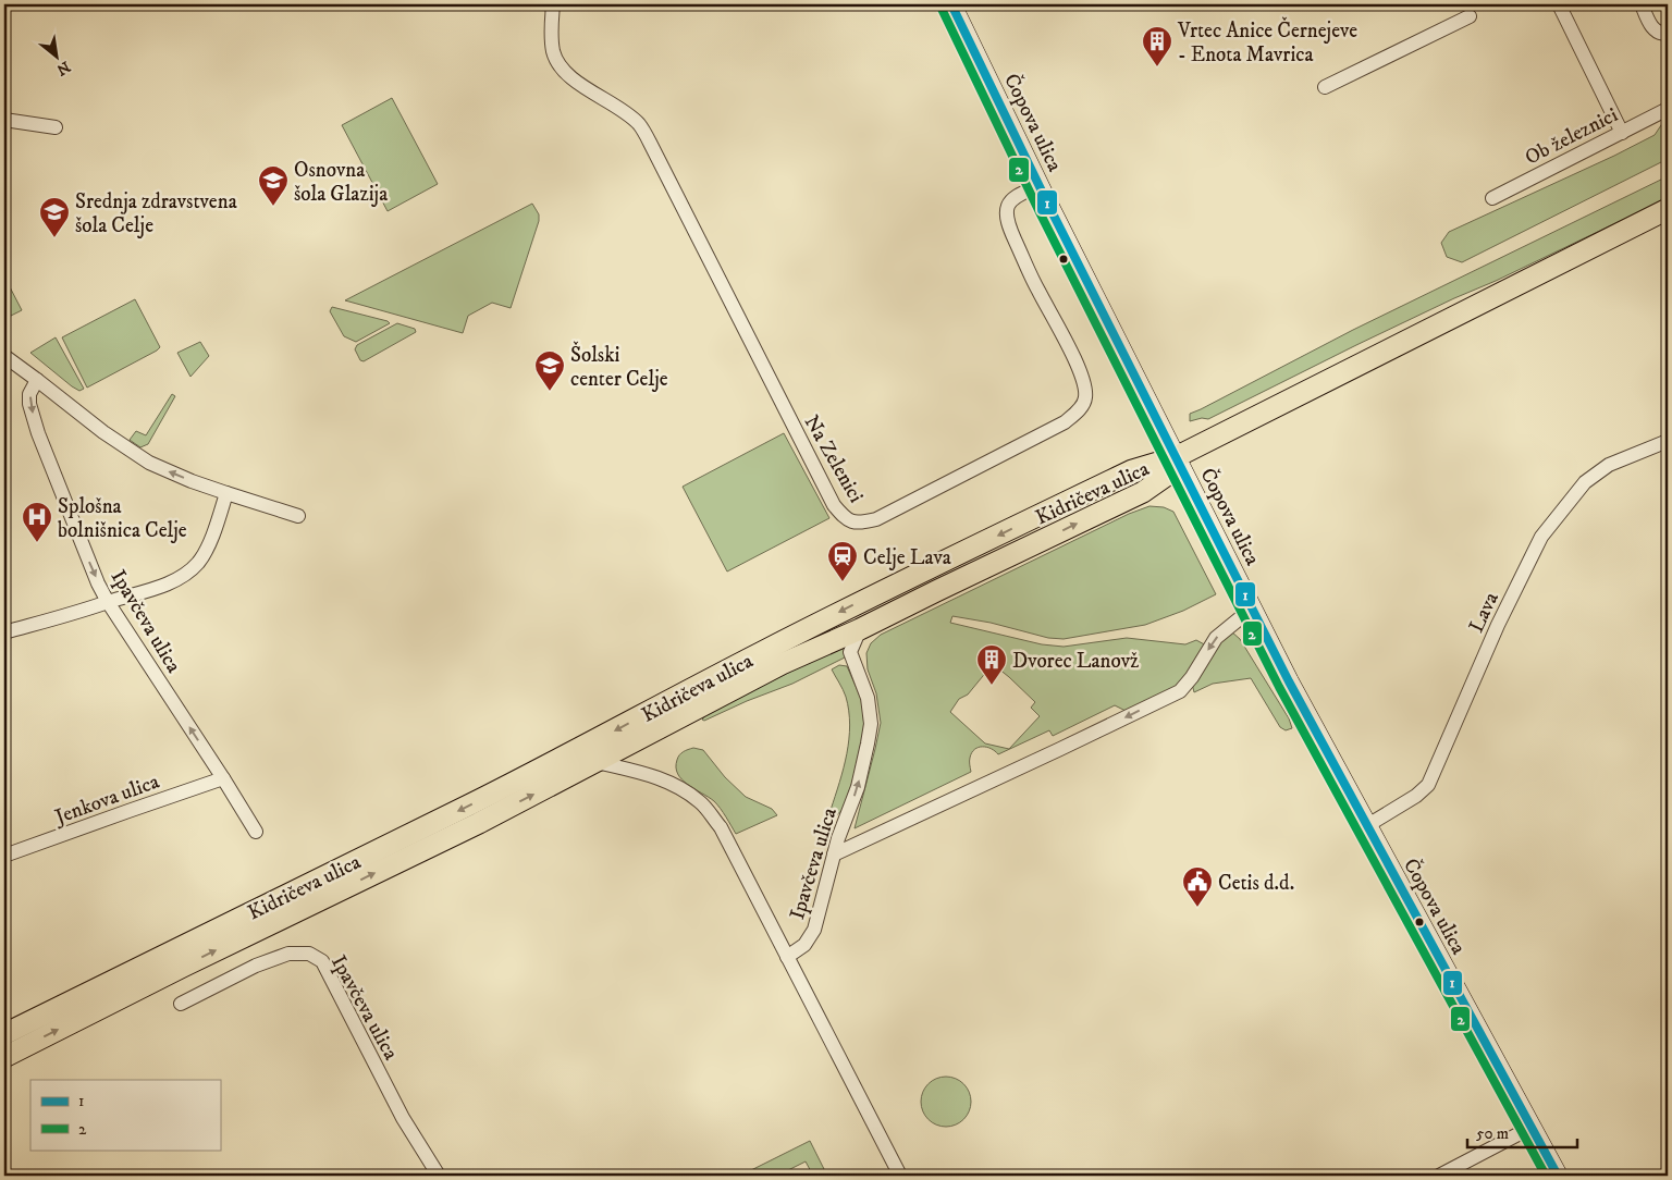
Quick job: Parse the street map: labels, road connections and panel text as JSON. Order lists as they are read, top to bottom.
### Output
{
  "streets": {
    "main road": ["Kidričeva ulica"],
    "street": [
      "Čopova ulica",
      "Ob železnici",
      "Na Zelenici",
      "Lava",
      "Ipavčeva ulica",
      "Jenkova ulica"
    ]
  },
  "crossings": [
    ["Čopova ulica", "Na Zelenici"],
    ["Čopova ulica", "Kidričeva ulica"],
    ["Čopova ulica", "Lava"],
    ["Kidričeva ulica", "Ipavčeva ulica"],
    ["Ipavčeva ulica", "Jenkova ulica"]
  ],
  "places": {
    "building": ["Vrtec Anice Černejeve - Enota Mavrica", "Dvorec Lanovž"],
    "school or university": ["Osnovna šola Glazija", "Srednja zdravstvena šola Celje", "Šolski center Celje"],
    "hospital": ["Splošna bolnišnica Celje"],
    "station": ["Celje Lava"],
    "public building": ["Cetis d.d."]
  },
  "lines": ["transit line 1", "transit line 2"],
  "legend": ["1", "2"],
  "scale_bar": "50 m",
  "north": "bottom right"
}
